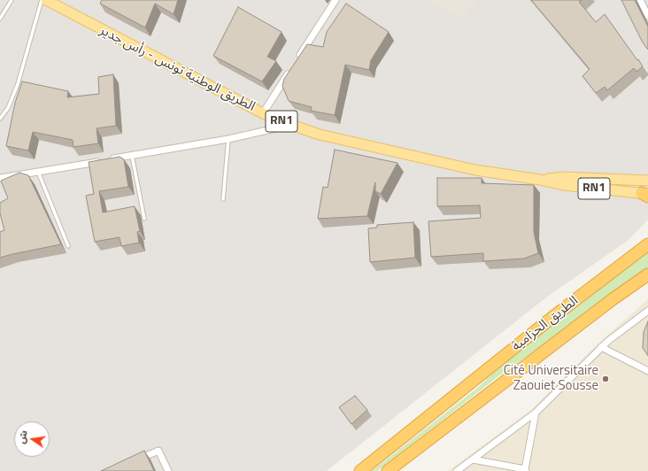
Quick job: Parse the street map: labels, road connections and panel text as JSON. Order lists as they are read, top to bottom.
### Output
{
  "streets": {
    "highway": ["الطريق الحزامية"],
    "main road": ["الطريق الوطنية تونس - رأس جدير", "RN1"]
  },
  "places": ["Cité Universitaire Zaouiet Sousse"],
  "north": "left"
}
